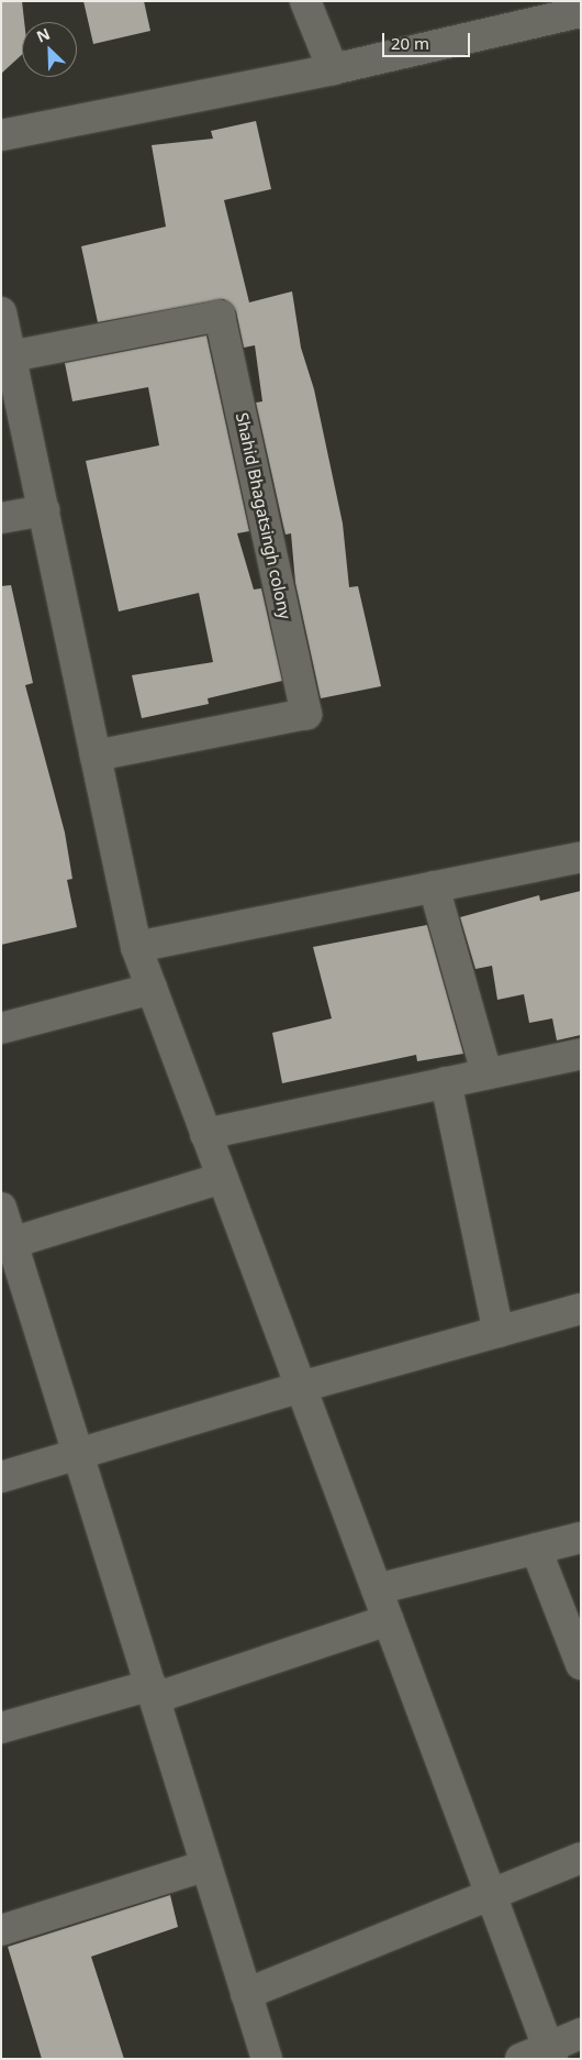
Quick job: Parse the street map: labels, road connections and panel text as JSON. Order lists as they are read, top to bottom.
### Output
{
  "streets": {
    "street": ["Shahid Bhagatsingh colony"]
  },
  "scale_bar": "20 m",
  "north": "top left"
}
